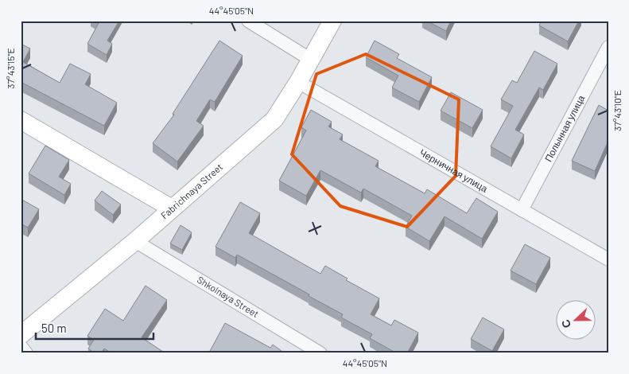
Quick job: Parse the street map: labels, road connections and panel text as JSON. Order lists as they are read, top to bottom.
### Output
{
  "streets": {
    "street": [
      "Полынная улица",
      "Черничная улица",
      "Fabrichnaya Street",
      "Shkolnaya Street"
    ]
  },
  "crossings": [
    ["Полынная улица", "Черничная улица"],
    ["Черничная улица", "Fabrichnaya Street"],
    ["Fabrichnaya Street", "Shkolnaya Street"]
  ],
  "scale_bar": "50 m",
  "north": "left",
  "coordinates": ["44°45'05\"N", "37°43'15\"E", "37°43'10\"E"]
}
